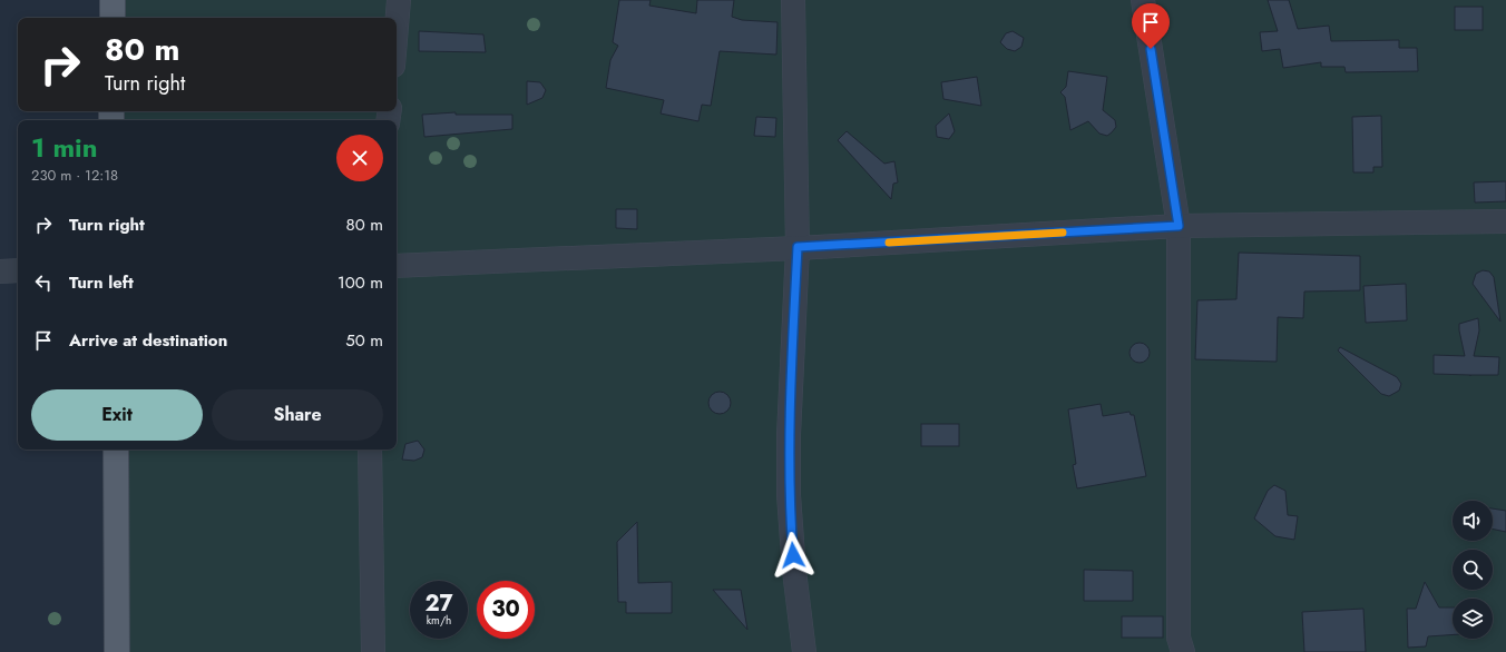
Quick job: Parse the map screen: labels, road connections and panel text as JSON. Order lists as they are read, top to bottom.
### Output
{
  "page": {
    "turn": ["80 m", "Turn right"],
    "heading": ["1 min", "230 m · 12:18"],
    "list": [
      {
        "name": "Turn right",
        "value": "80 m"
      },
      {
        "name": "Turn left",
        "value": "100 m"
      },
      {
        "name": "Arrive at destination",
        "value": "50 m"
      }
    ],
    "buttons": ["Exit", "Share"],
    "speed": "27 km/h",
    "limit": "30"
  }
}
